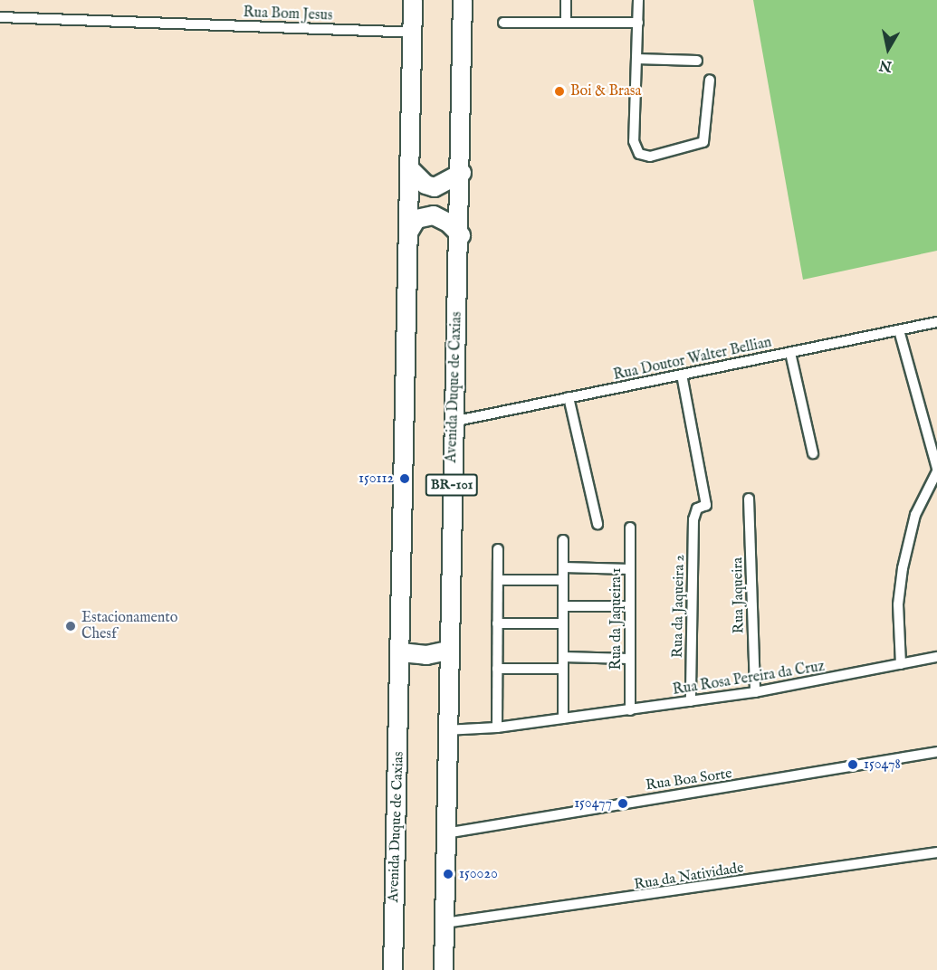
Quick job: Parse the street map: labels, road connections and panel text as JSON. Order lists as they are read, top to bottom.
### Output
{
  "streets": {
    "highway": ["Avenida Duque de Caxias", "BR-101"],
    "street": [
      "Rua Bom Jesus",
      "Rua Doutor Walter Bellian",
      "Rua Jaqueira",
      "Rua da Jaqueira 2",
      "Rua da Jaqueira 1",
      "Rua Rosa Pereira da Cruz",
      "Rua Boa Sorte",
      "Rua da Natividade"
    ]
  },
  "crossings": [
    ["Rua Bom Jesus", "Avenida Duque de Caxias"],
    ["Rua Doutor Walter Bellian", "Avenida Duque de Caxias"],
    ["Rua Doutor Walter Bellian", "Rua da Jaqueira 2"],
    ["Avenida Duque de Caxias", "Rua Rosa Pereira da Cruz"],
    ["Avenida Duque de Caxias", "Rua Boa Sorte"],
    ["Avenida Duque de Caxias", "Rua da Natividade"],
    ["Rua Jaqueira", "Rua Rosa Pereira da Cruz"],
    ["Rua da Jaqueira 2", "Rua Rosa Pereira da Cruz"],
    ["Rua da Jaqueira 1", "Rua Rosa Pereira da Cruz"]
  ],
  "places": [
    "Boi & Brasa",
    "150112",
    "Estacionamento Chesf",
    "150478",
    "150477",
    "150020"
  ],
  "north": "bottom"
}
